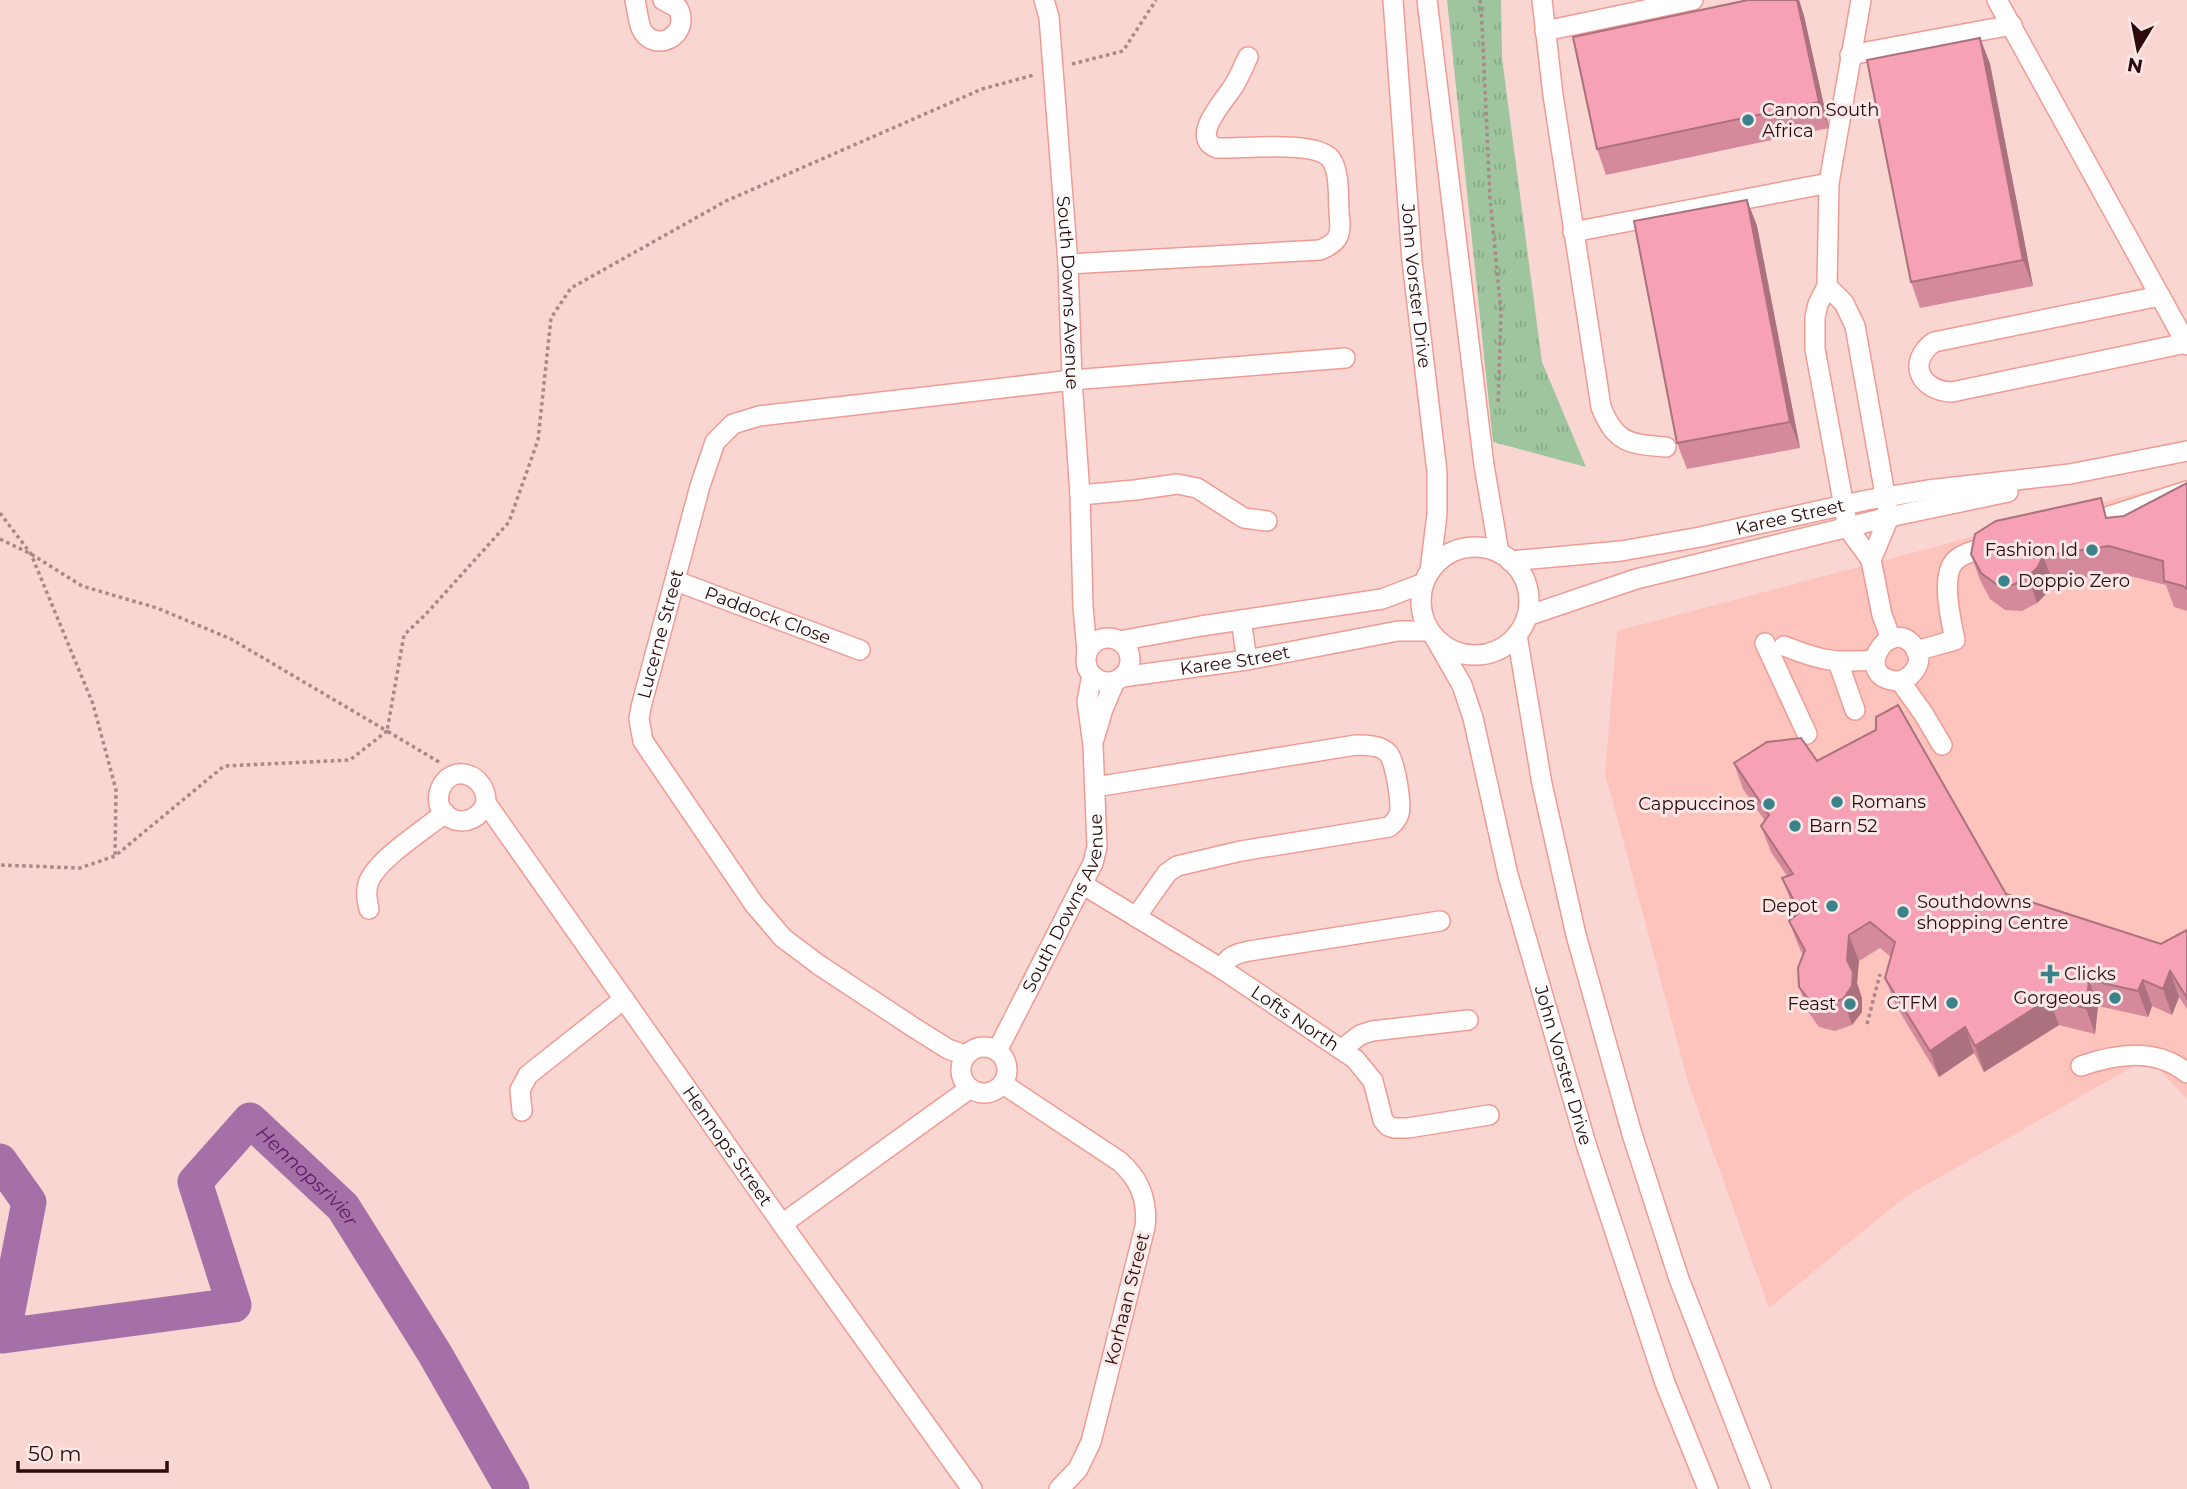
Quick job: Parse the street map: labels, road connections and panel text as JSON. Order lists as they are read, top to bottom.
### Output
{
  "streets": {
    "street": [
      "John Vorster Drive",
      "South Downs Avenue",
      "Karee Street",
      "Paddock Close",
      "Lucerne Street",
      "Lofts North",
      "Hennops Street",
      "Korhaan Street"
    ]
  },
  "crossings": [
    ["John Vorster Drive", "Karee Street"],
    ["South Downs Avenue", "Karee Street"],
    ["South Downs Avenue", "Lucerne Street"],
    ["South Downs Avenue", "Lofts North"],
    ["South Downs Avenue", "Korhaan Street"],
    ["Paddock Close", "Lucerne Street"],
    ["Lucerne Street", "Korhaan Street"]
  ],
  "water": ["Hennopsrivier"],
  "places": {
    "other": [
      "Canon South Africa",
      "Fashion Id",
      "Doppio Zero",
      "Romans",
      "Cappuccinos",
      "Barn 52",
      "Depot",
      "Southdowns shopping Centre",
      "Gorgeous",
      "CTFM",
      "Feast"
    ],
    "health": ["Clicks"]
  },
  "scale_bar": "50 m",
  "north": "bottom"
}
